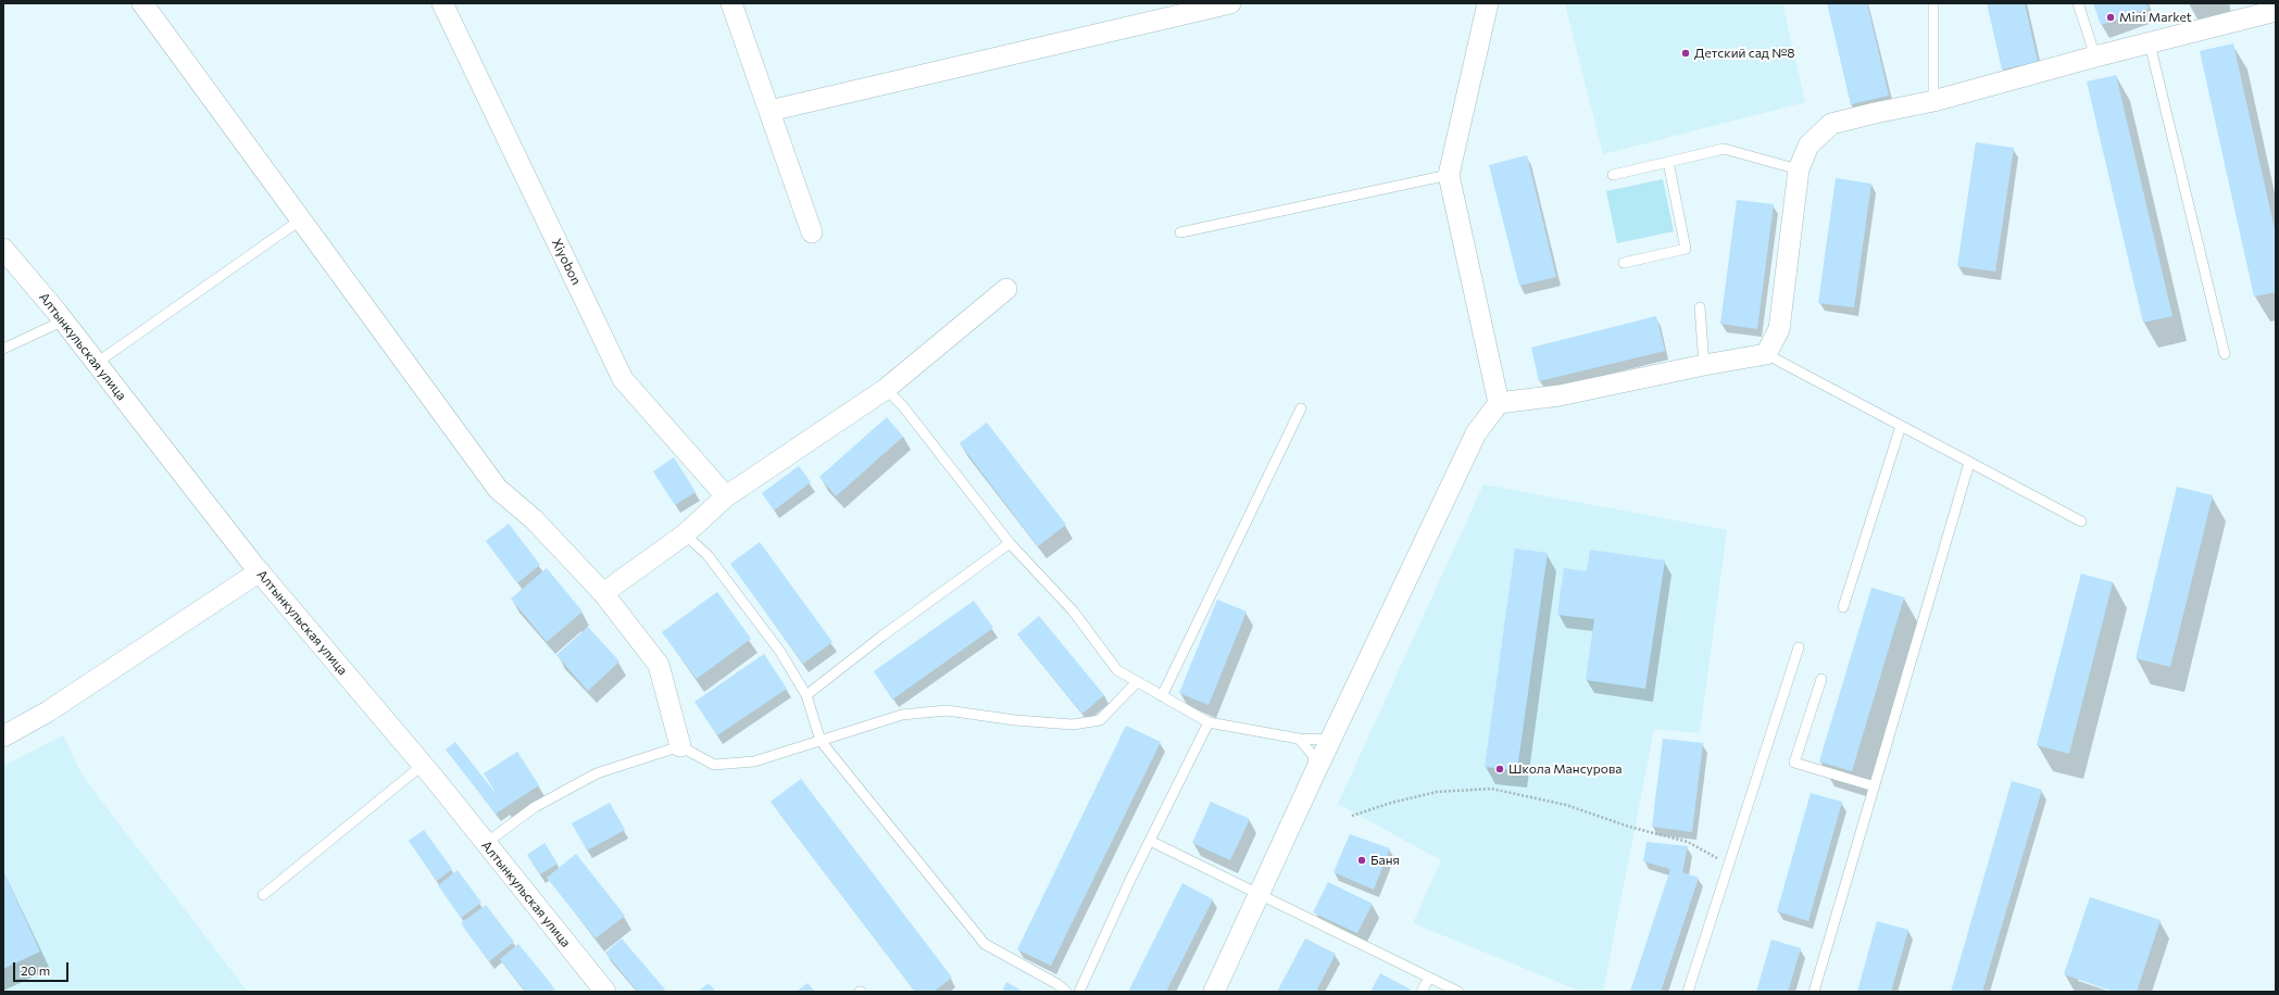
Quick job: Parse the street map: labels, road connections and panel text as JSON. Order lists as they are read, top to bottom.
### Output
{
  "streets": {
    "street": ["Xiyobon", "Алтынкульская улица"]
  },
  "places": [
    "Mini Market",
    "Детский сад №8",
    "Школа Мансурова",
    "Баня"
  ],
  "scale_bar": "20 m"
}
